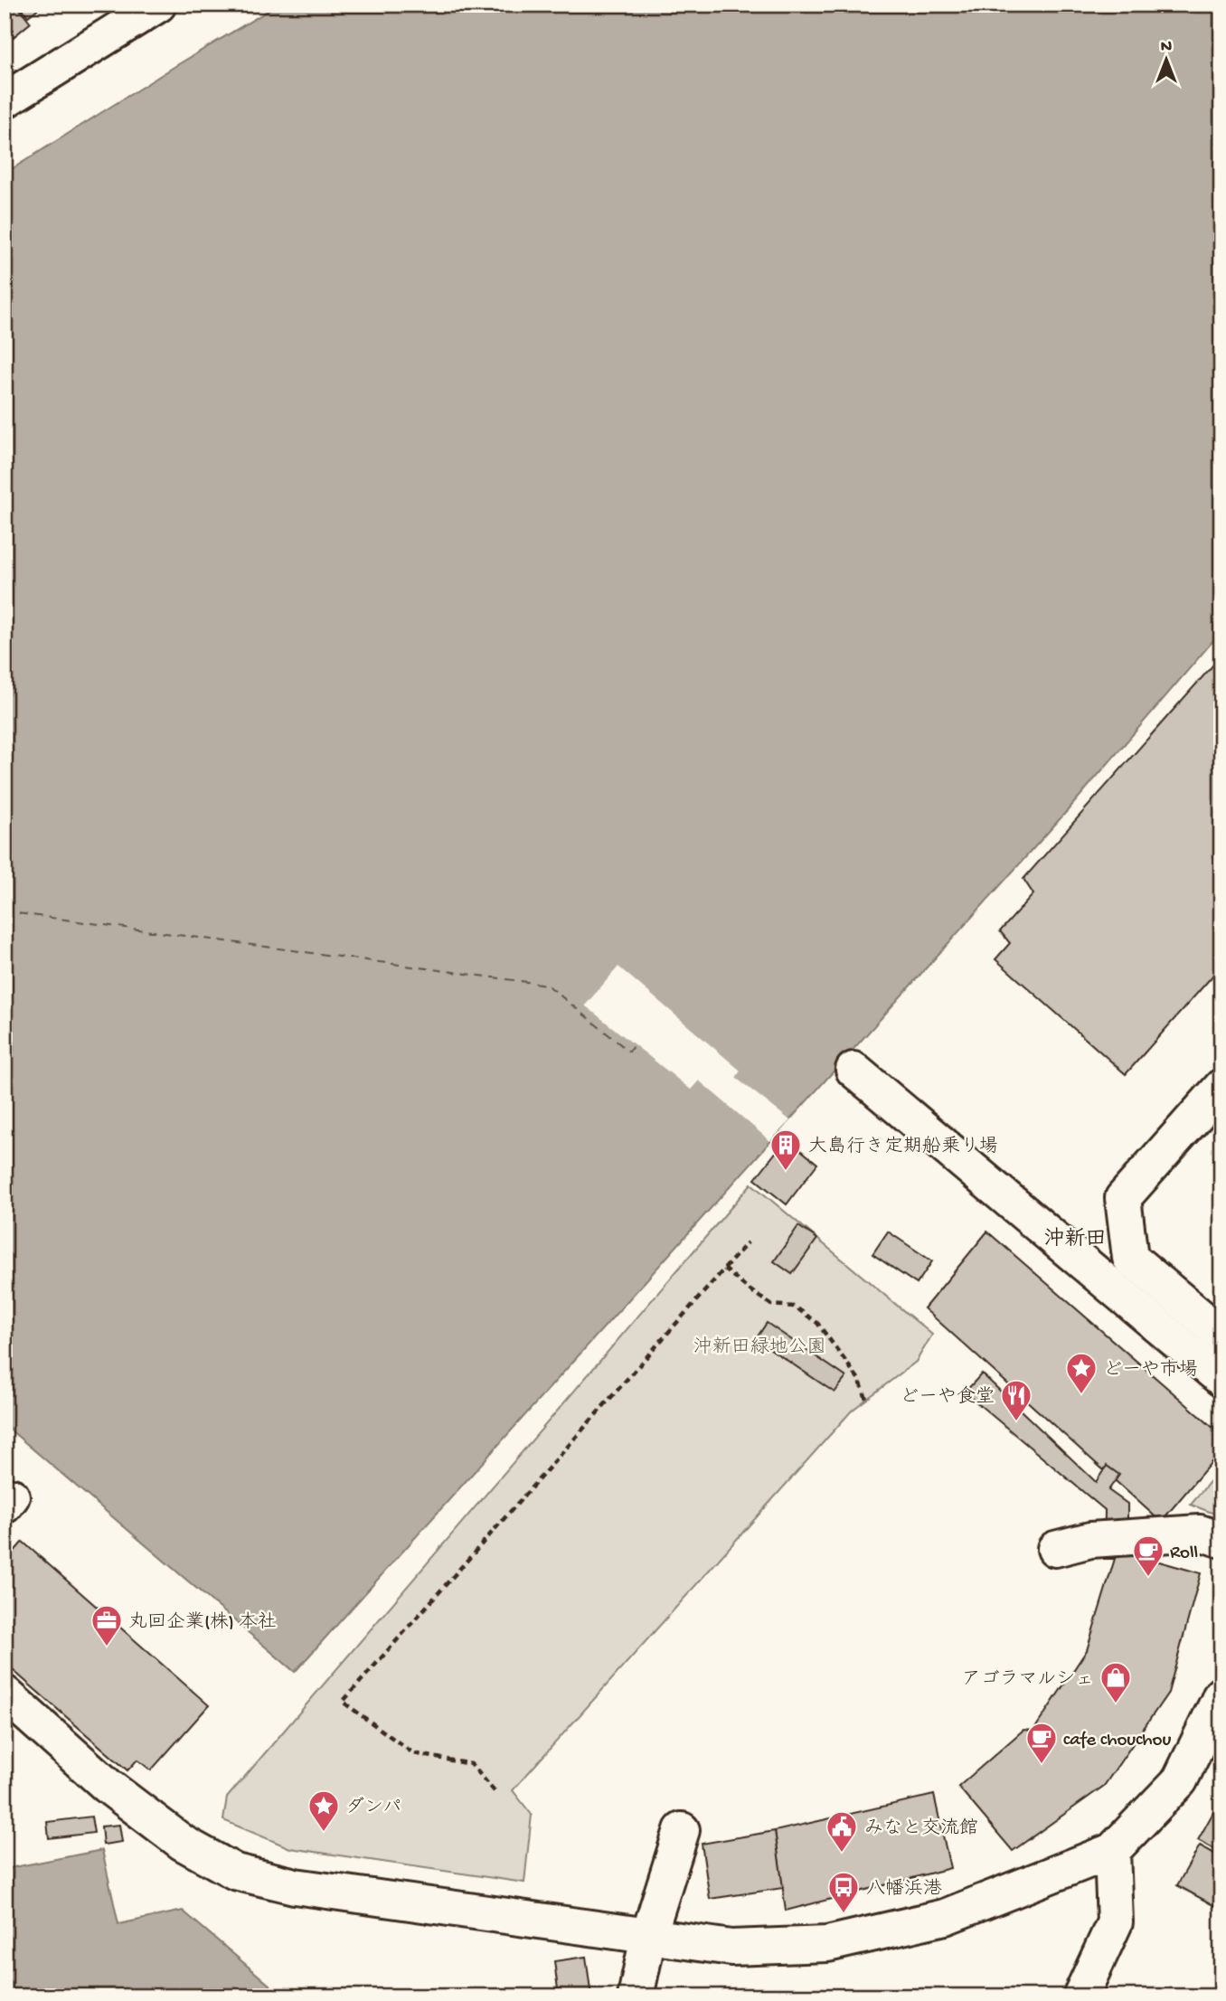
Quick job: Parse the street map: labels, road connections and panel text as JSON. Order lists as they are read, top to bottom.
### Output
{
  "districts": ["沖新田"],
  "parks": ["沖新田緑地公園"],
  "places": {
    "building": ["大島行き定期船乗り場"],
    "place": ["どーや市場", "ダンパ"],
    "restaurant": ["どーや食堂"],
    "cafe": ["Roll", "cafe chouchou"],
    "office": ["丸回企業(株) 本社"],
    "shop": ["アゴラマルシェ"],
    "public building": ["みなと交流館"],
    "bus stop": ["八幡浜港"]
  },
  "north": "top"
}
